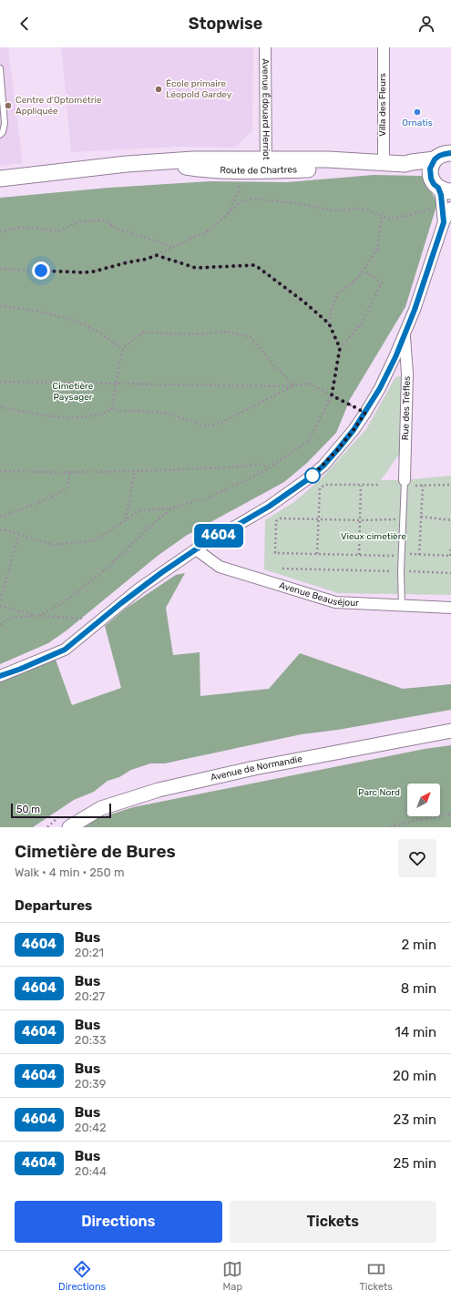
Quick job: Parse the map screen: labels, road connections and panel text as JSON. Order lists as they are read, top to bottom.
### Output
{
  "streets": {
    "main road": ["Route de Chartres"],
    "street": [
      "Villa des Fleurs",
      "Avenue Édouard Herriot",
      "Rue des Trèfles",
      "Avenue Beauséjour",
      "Avenue de Normandie"
    ]
  },
  "crossings": [
    ["Villa des Fleurs", "Route de Chartres"],
    ["Avenue Édouard Herriot", "Route de Chartres"]
  ],
  "parks": ["Cimetière Paysager", "Vieux cimetière", "Parc Nord"],
  "places": ["École primaire Léopold Gardey", "Centre d'Optométrie Appliquée", "Ornatis"],
  "lines": ["bus line 4604"],
  "scale_bar": "50 m",
  "north": "top right",
  "page": {
    "header": "Stopwise",
    "on_map": "4604",
    "scale": "50 m",
    "heading": [
      ["Cimetière de Bures", "Walk · 4 min · 250 m"],
      "Departures"
    ],
    "list": [
      {
        "mark": "4604",
        "name": "Bus",
        "note": "20:21",
        "value": "2 min"
      },
      {
        "mark": "4604",
        "name": "Bus",
        "note": "20:27",
        "value": "8 min"
      },
      {
        "mark": "4604",
        "name": "Bus",
        "note": "20:33",
        "value": "14 min"
      },
      {
        "mark": "4604",
        "name": "Bus",
        "note": "20:39",
        "value": "20 min"
      },
      {
        "mark": "4604",
        "name": "Bus",
        "note": "20:42",
        "value": "23 min"
      },
      {
        "mark": "4604",
        "name": "Bus",
        "note": "20:44",
        "value": "25 min"
      }
    ],
    "buttons": ["Directions", "Tickets"],
    "tabs": ["Directions", "Map", "Tickets"]
  }
}
